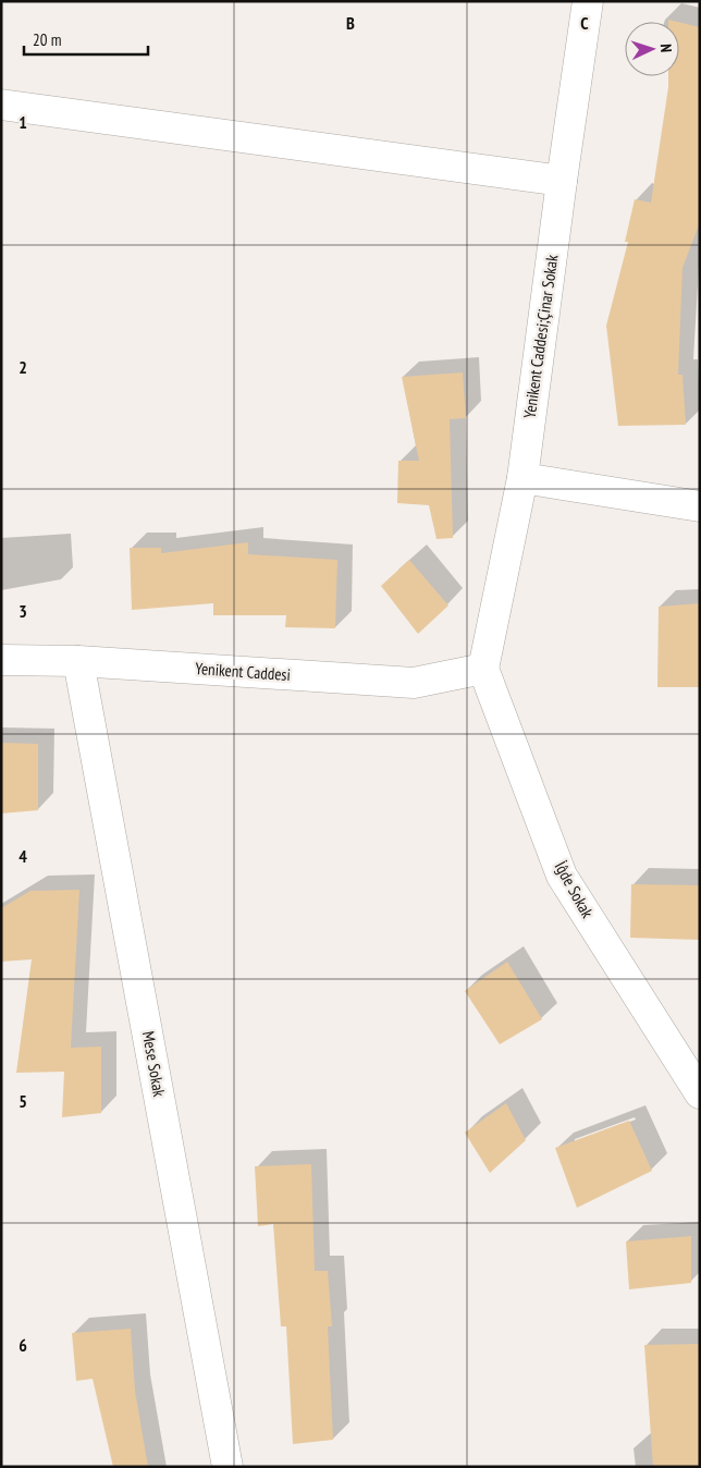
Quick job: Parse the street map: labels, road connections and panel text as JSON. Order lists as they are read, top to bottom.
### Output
{
  "streets": {
    "street": [
      "Yenikent Caddesi;Çinar Sokak",
      "Yenikent Caddesi",
      "İĝde Sokak",
      "Mese Sokak"
    ]
  },
  "crossings": [
    ["Yenikent Caddesi;Çinar Sokak", "Yenikent Caddesi"],
    ["Yenikent Caddesi;Çinar Sokak", "İĝde Sokak"],
    ["Yenikent Caddesi", "İĝde Sokak"],
    ["Yenikent Caddesi", "Mese Sokak"]
  ],
  "scale_bar": "20 m",
  "north": "right",
  "grid": {
    "columns": ["B", "C"],
    "rows": [
      "1",
      "2",
      "3",
      "4",
      "5",
      "6"
    ]
  }
}
